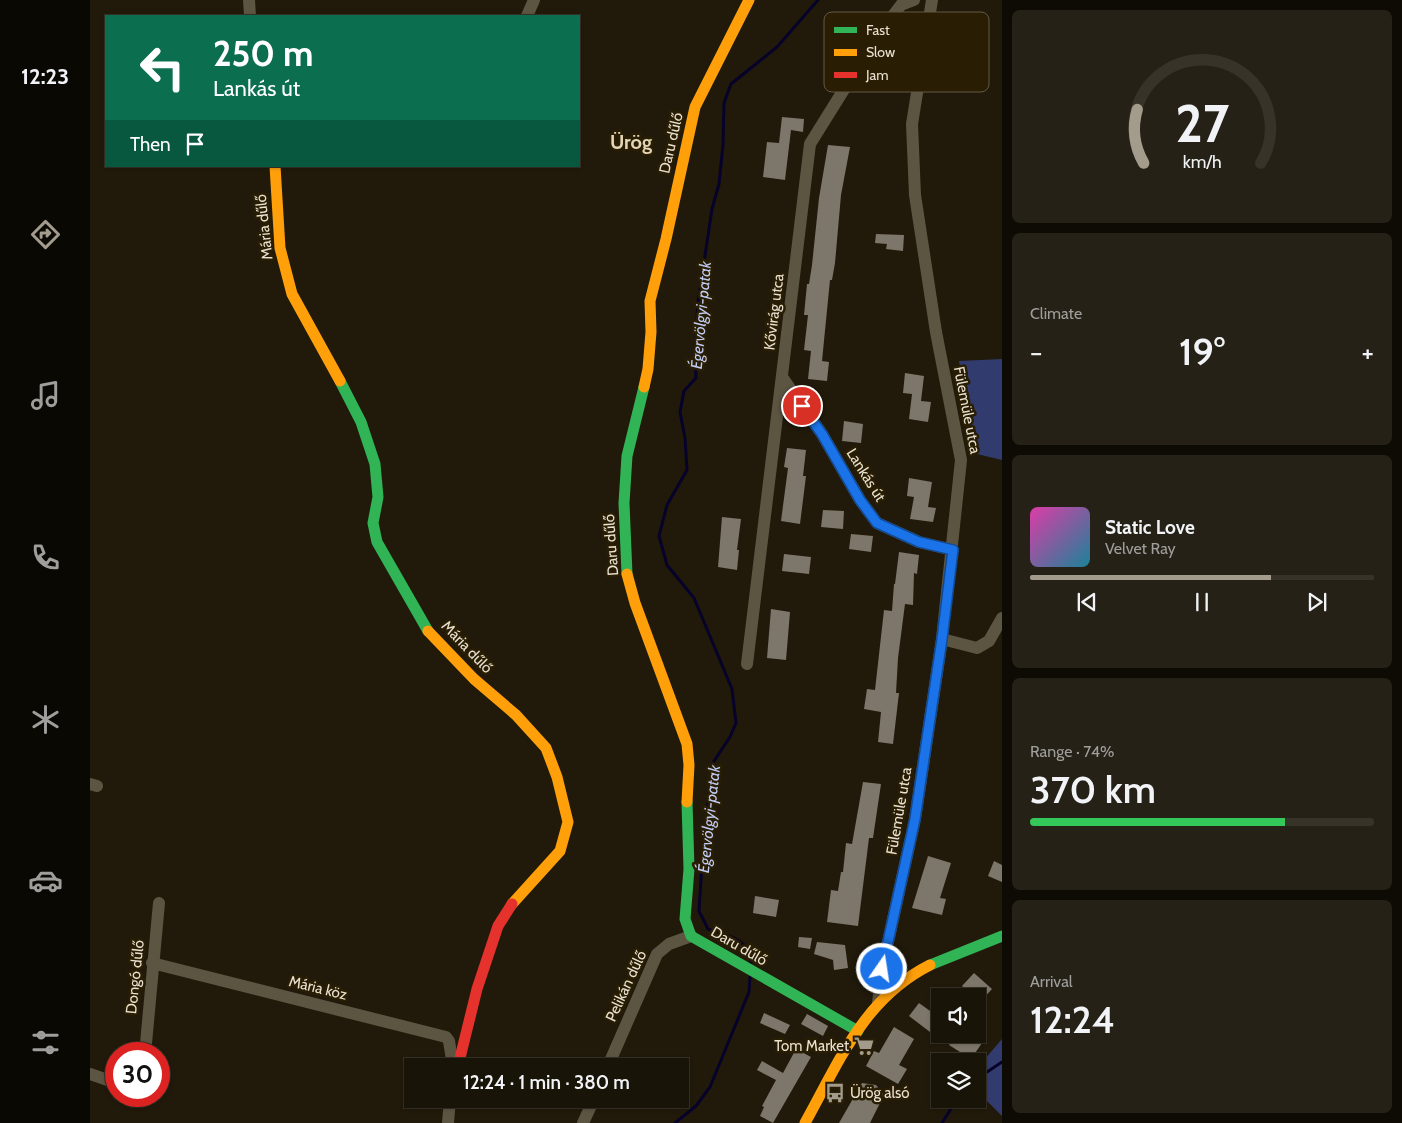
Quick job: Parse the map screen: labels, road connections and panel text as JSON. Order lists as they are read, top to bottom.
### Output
{
  "streets": {
    "street": [
      "Daru dűlő",
      "Mária dűlő",
      "Kővirág utca",
      "Fülemüle utca",
      "Lankás út",
      "Dongó dűlő",
      "Pelikán dűlő",
      "Mária köz"
    ]
  },
  "crossings": [
    ["Daru dűlő", "Pelikán dűlő"],
    ["Kővirág utca", "Lankás út"],
    ["Fülemüle utca", "Lankás út"],
    ["Dongó dűlő", "Mária köz"]
  ],
  "districts": ["Ürög"],
  "water": ["Égervölgyi-patak"],
  "places": {
    "supermarket": ["Tom Market"],
    "bus stop": ["Ürög alsó"]
  },
  "legend": ["Fast", "Slow", "Jam"],
  "page": {
    "tabs": "12:23",
    "turn": ["250 m", "Lankás út"],
    "then": "Then",
    "tile": [
      "Climate",
      ["Range · 74%", "370 km"],
      ["Arrival", "12:24"]
    ],
    "heat": ["−", "19°", "+"],
    "song": ["Static Love", "Velvet Ray"],
    "limit": "30",
    "trip": "12:24 · 1 min · 380 m",
    "gauge": ["27", "km/h"]
  }
}
